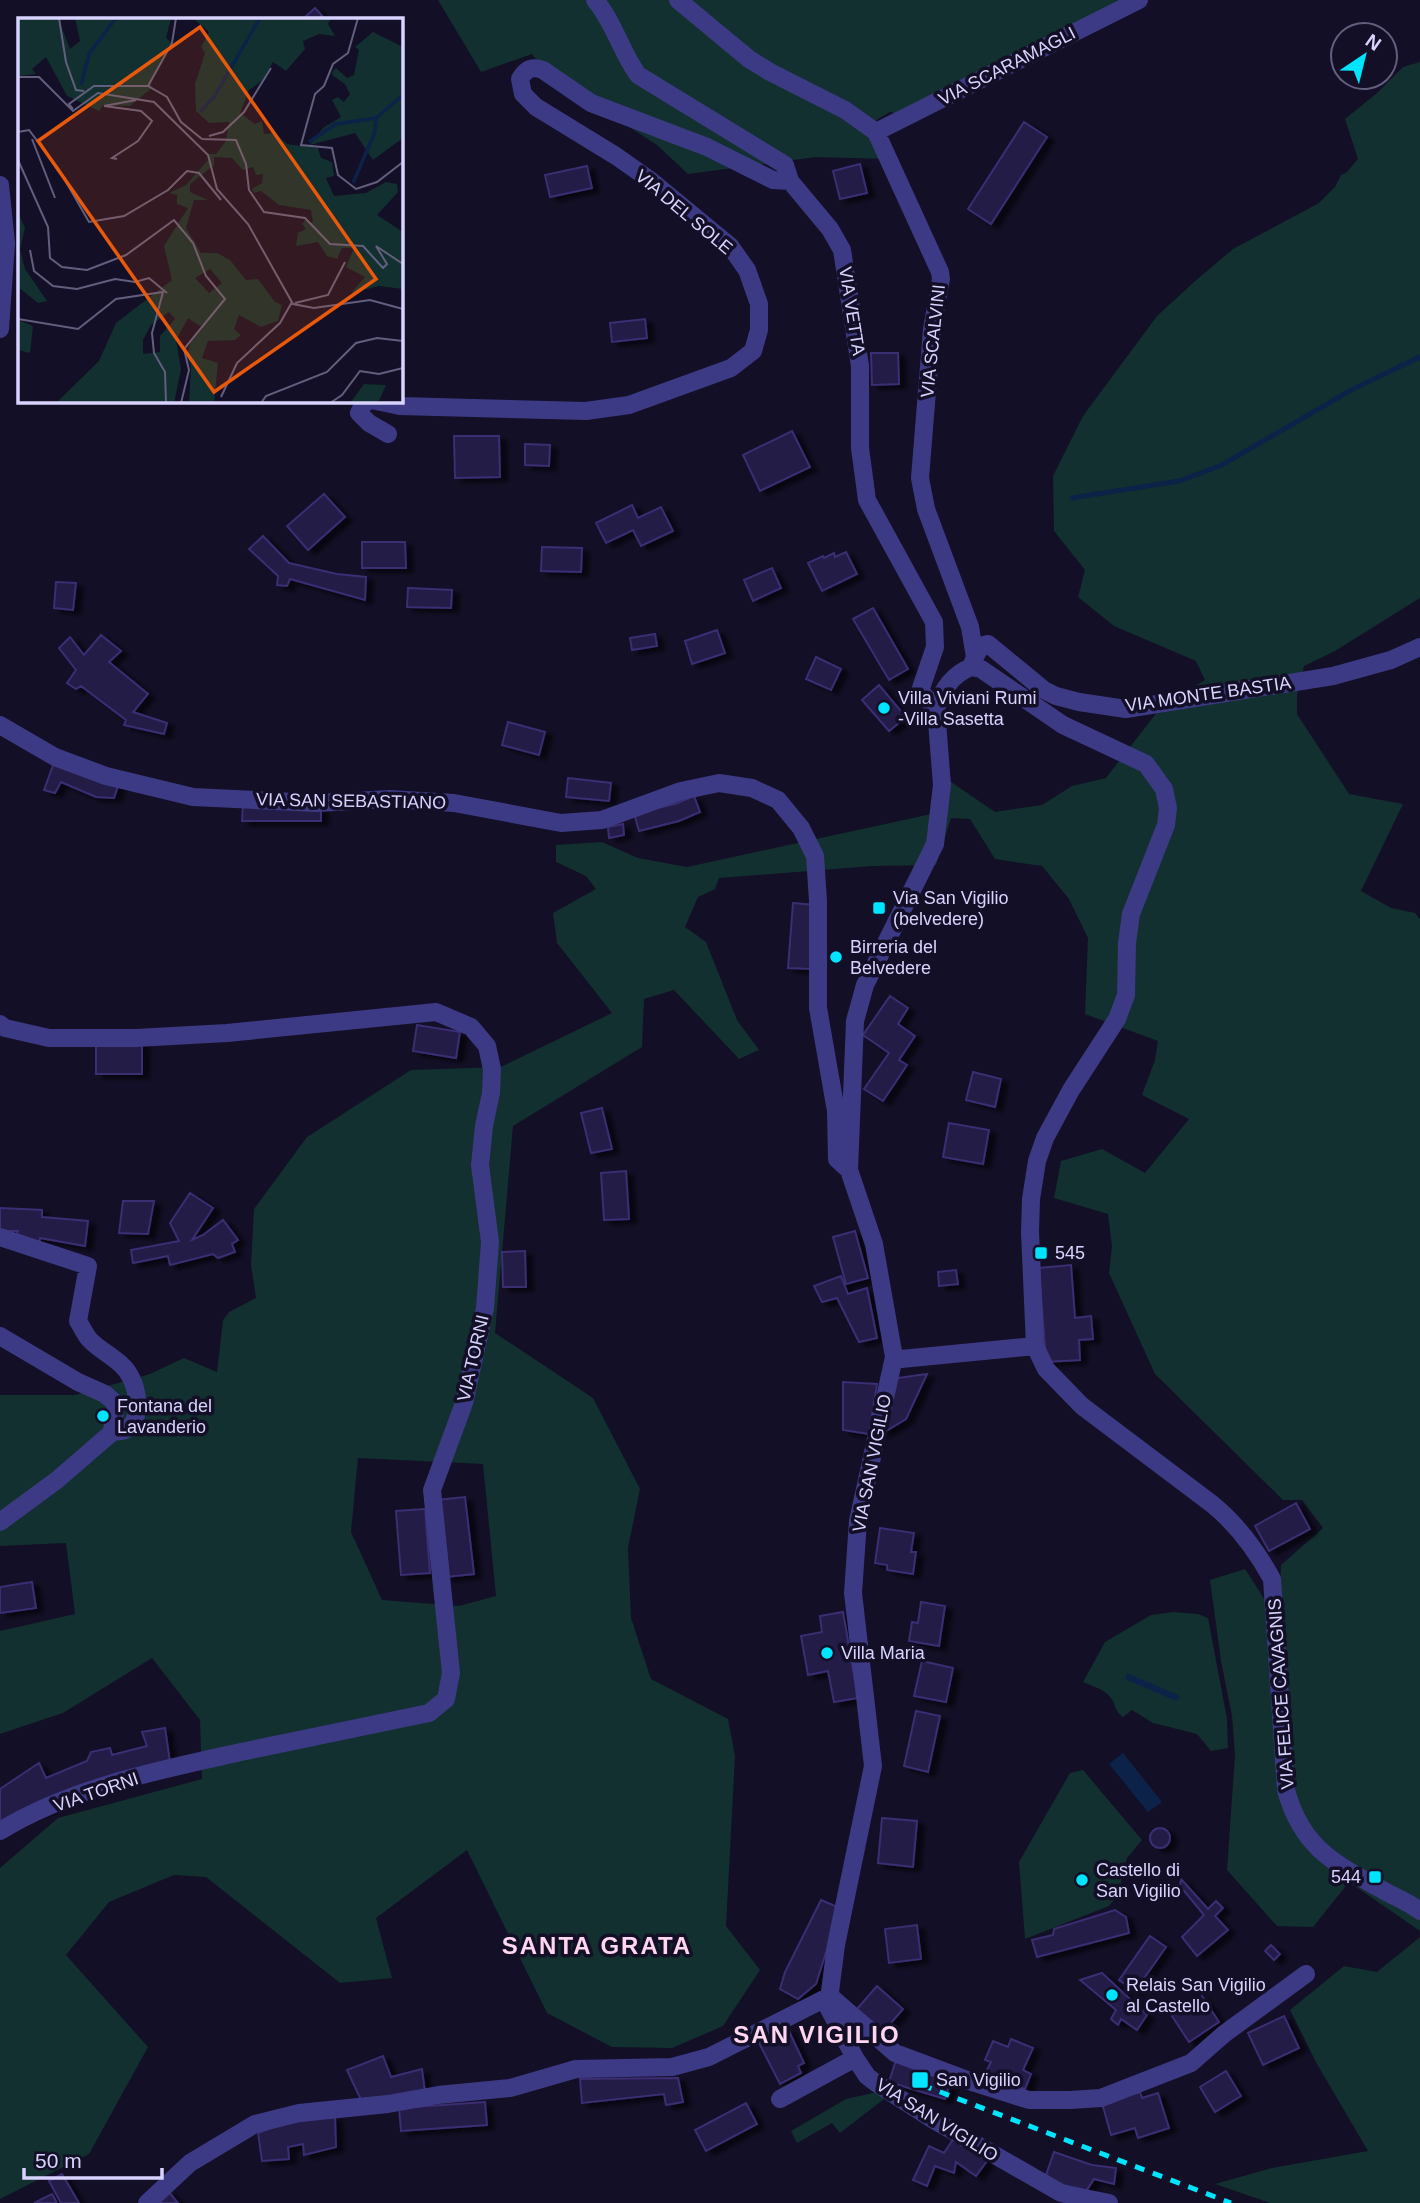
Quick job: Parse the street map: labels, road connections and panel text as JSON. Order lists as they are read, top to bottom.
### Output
{
  "streets": {
    "street": [
      "VIA SCARAMAGLI",
      "VIA DEL SOLE",
      "VIA VETTA",
      "VIA SCALVINI",
      "VIA MONTE BASTIA",
      "VIA SAN SEBASTIANO",
      "VIA TORNI",
      "VIA SAN VIGILIO",
      "VIA FELICE CAVAGNIS"
    ]
  },
  "crossings": [
    ["VIA SCARAMAGLI", "VIA SCALVINI"],
    ["VIA DEL SOLE", "VIA VETTA"],
    ["VIA VETTA", "VIA SAN VIGILIO"],
    ["VIA SCALVINI", "VIA MONTE BASTIA"],
    ["VIA SCALVINI", "VIA FELICE CAVAGNIS"],
    ["VIA MONTE BASTIA", "VIA FELICE CAVAGNIS"],
    ["VIA SAN SEBASTIANO", "VIA SAN VIGILIO"]
  ],
  "districts": ["SANTA GRATA", "SAN VIGILIO"],
  "places": {
    "other": [
      "Villa Viviani Rumi -Villa Sasetta",
      "Birreria del Belvedere",
      "Fontana del Lavanderio",
      "Villa Maria",
      "Castello di San Vigilio",
      "Relais San Vigilio al Castello"
    ],
    "transit": [
      "Via San Vigilio (belvedere)",
      "545",
      "544",
      "San Vigilio"
    ]
  },
  "scale_bar": "50 m",
  "north": "top right"
}
